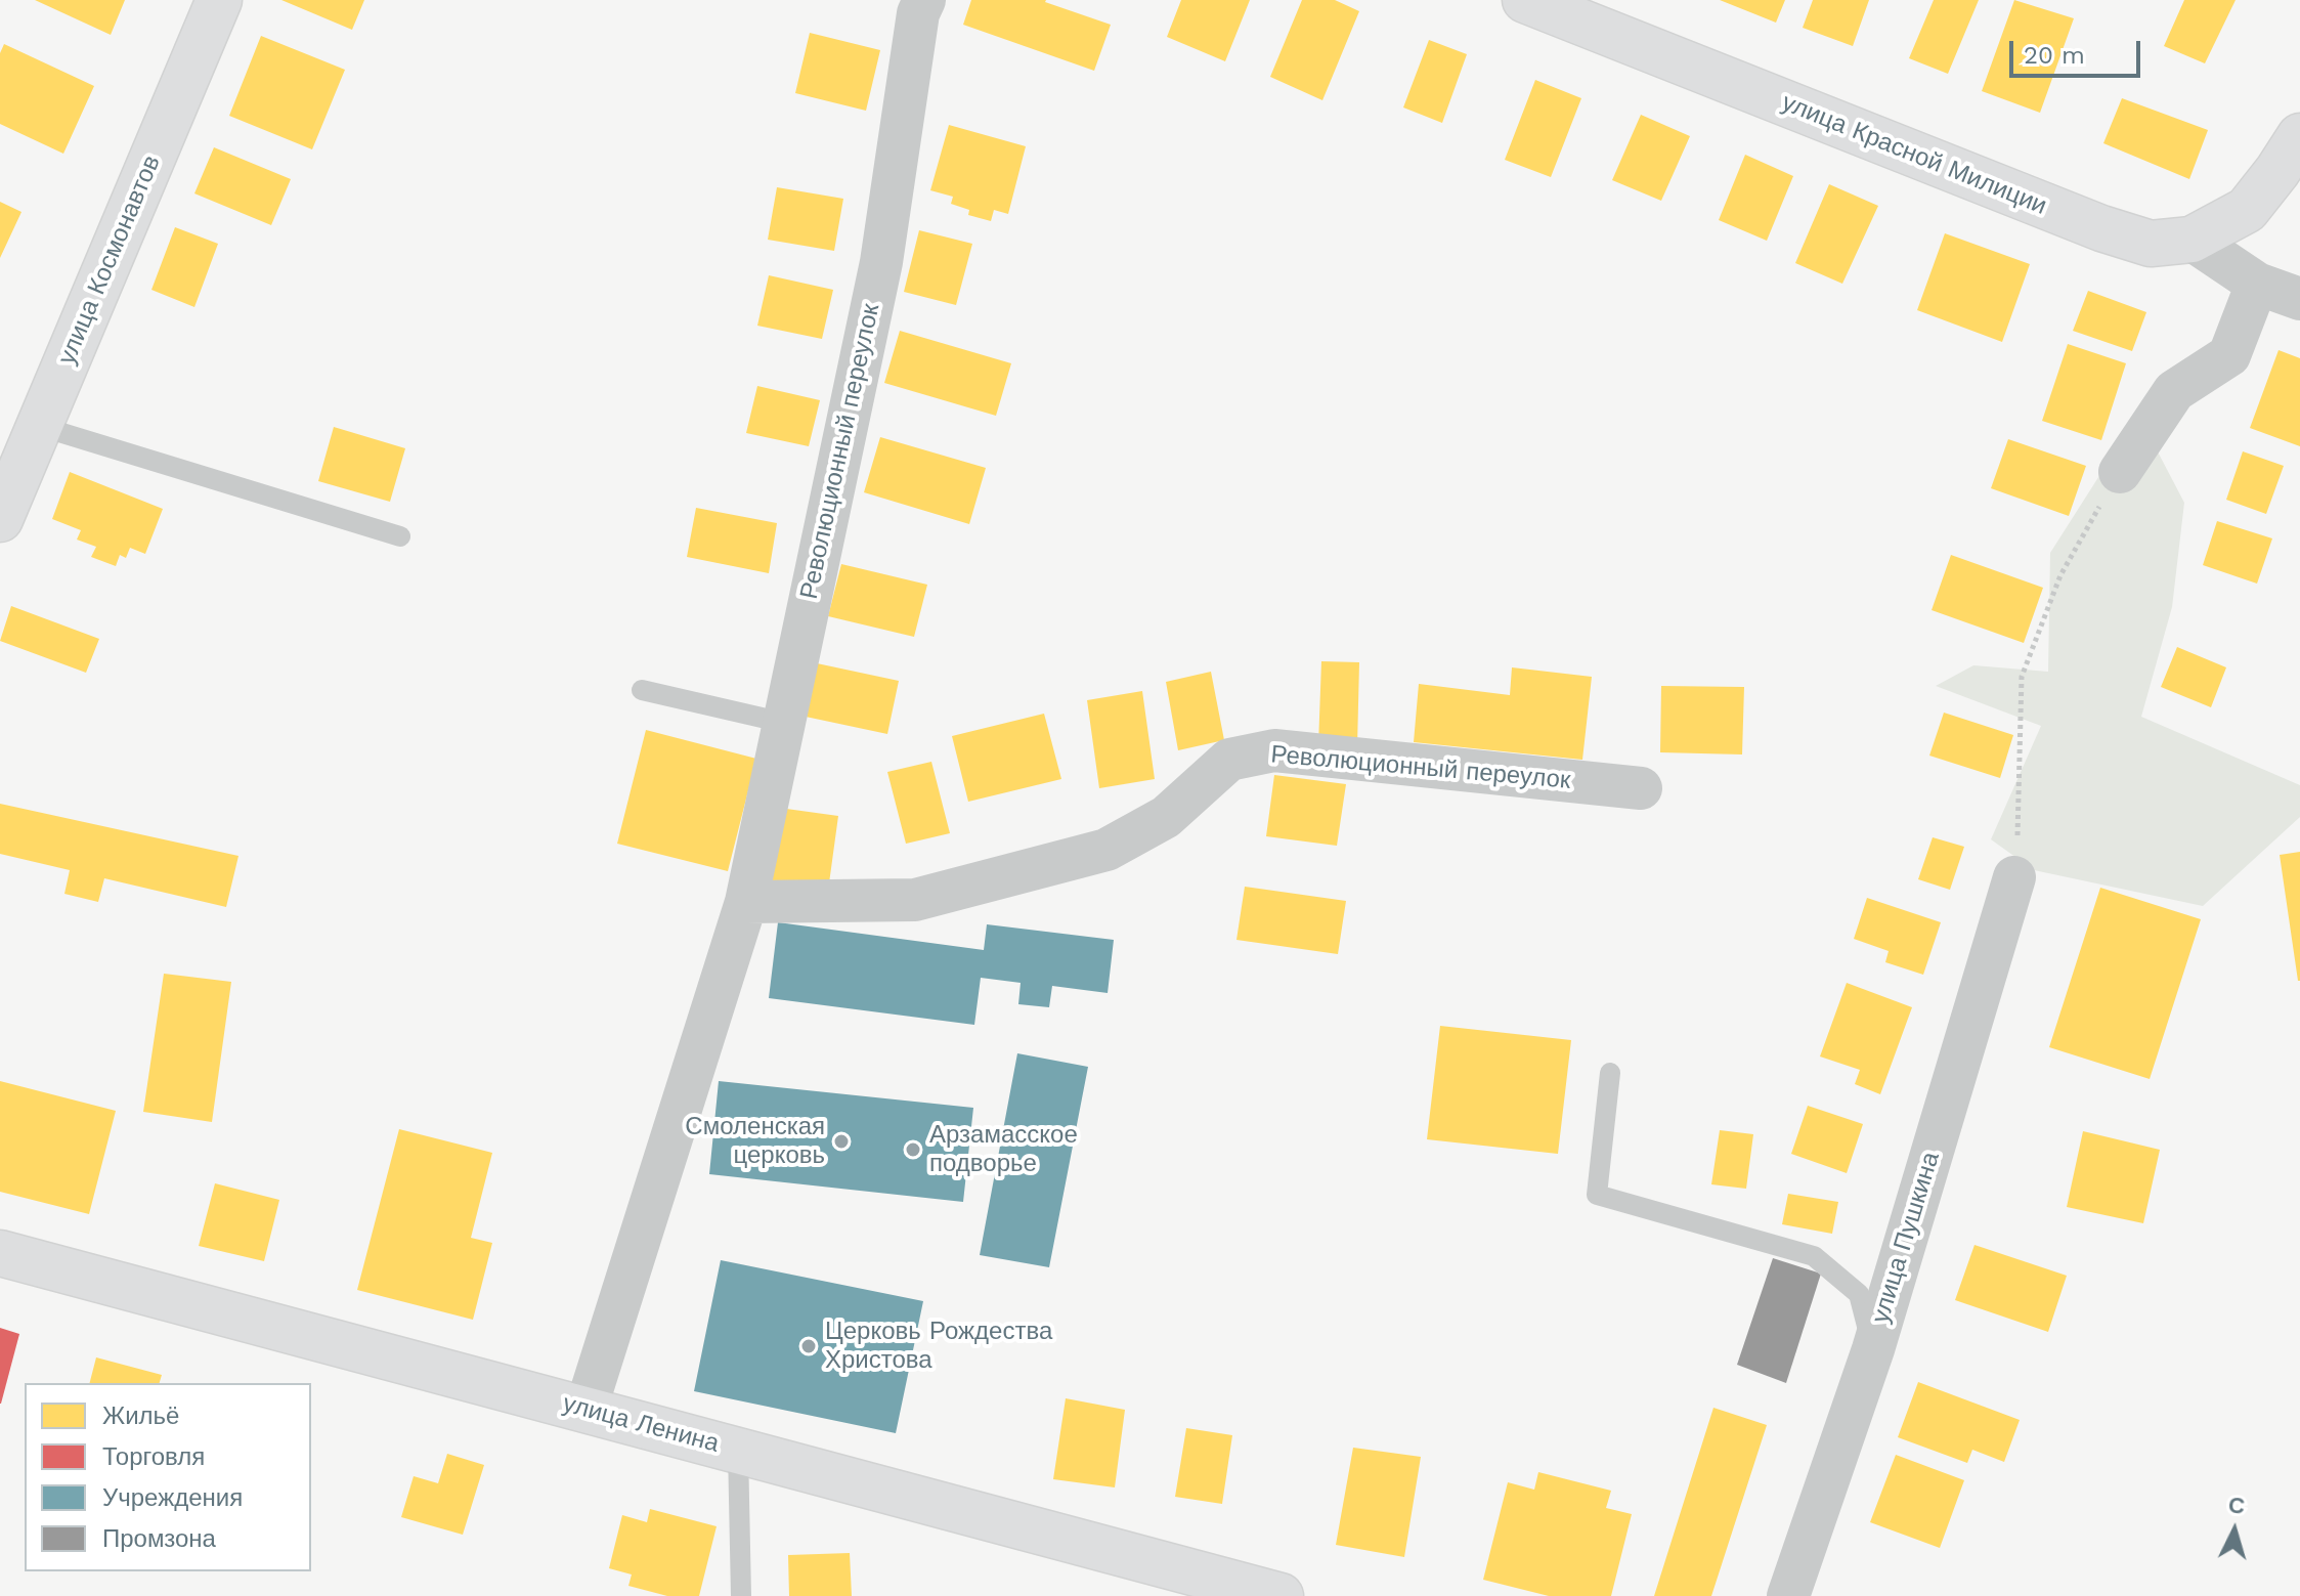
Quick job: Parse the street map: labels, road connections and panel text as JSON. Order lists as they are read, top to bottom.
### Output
{
  "streets": {
    "street": [
      "улица Красной Милиции",
      "улица Космонавтов",
      "Революционный переулок",
      "улица Пушкина",
      "улица Ленина"
    ]
  },
  "crossings": [
    ["Революционный переулок", "улица Ленина"]
  ],
  "places": ["Смоленская церковь", "Арзамасское подворье", "Церковь Рождества Христова"],
  "legend": [
    "Жильё",
    "Торговля",
    "Учреждения",
    "Промзона"
  ],
  "scale_bar": "20 m",
  "north": "top"
}
